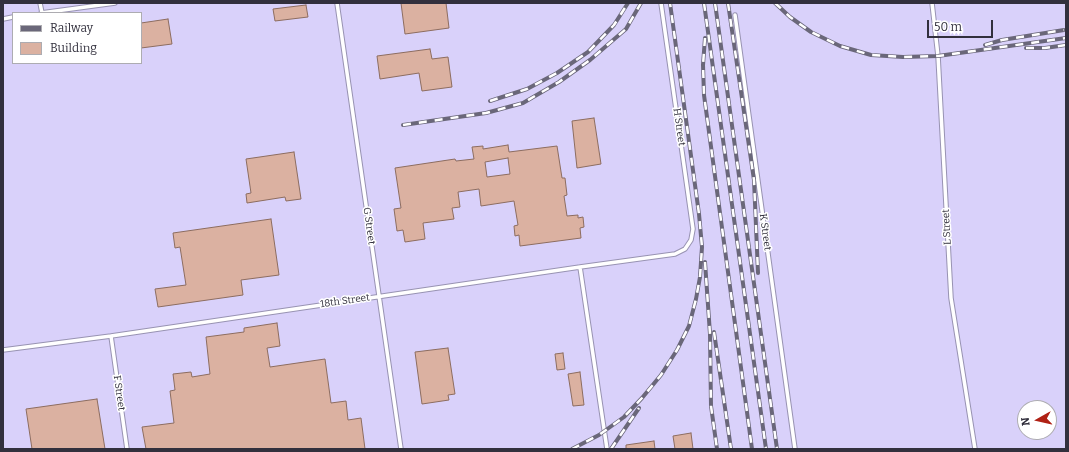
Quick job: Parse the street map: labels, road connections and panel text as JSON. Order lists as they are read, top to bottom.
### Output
{
  "streets": {
    "lane": [
      "H Street",
      "G Street",
      "L Street",
      "K Street",
      "18th Street",
      "F Street"
    ]
  },
  "crossings": [
    ["H Street", "18th Street"],
    ["G Street", "18th Street"],
    ["18th Street", "F Street"]
  ],
  "legend": ["Railway", "Building"],
  "scale_bar": "50 m",
  "north": "left"
}
